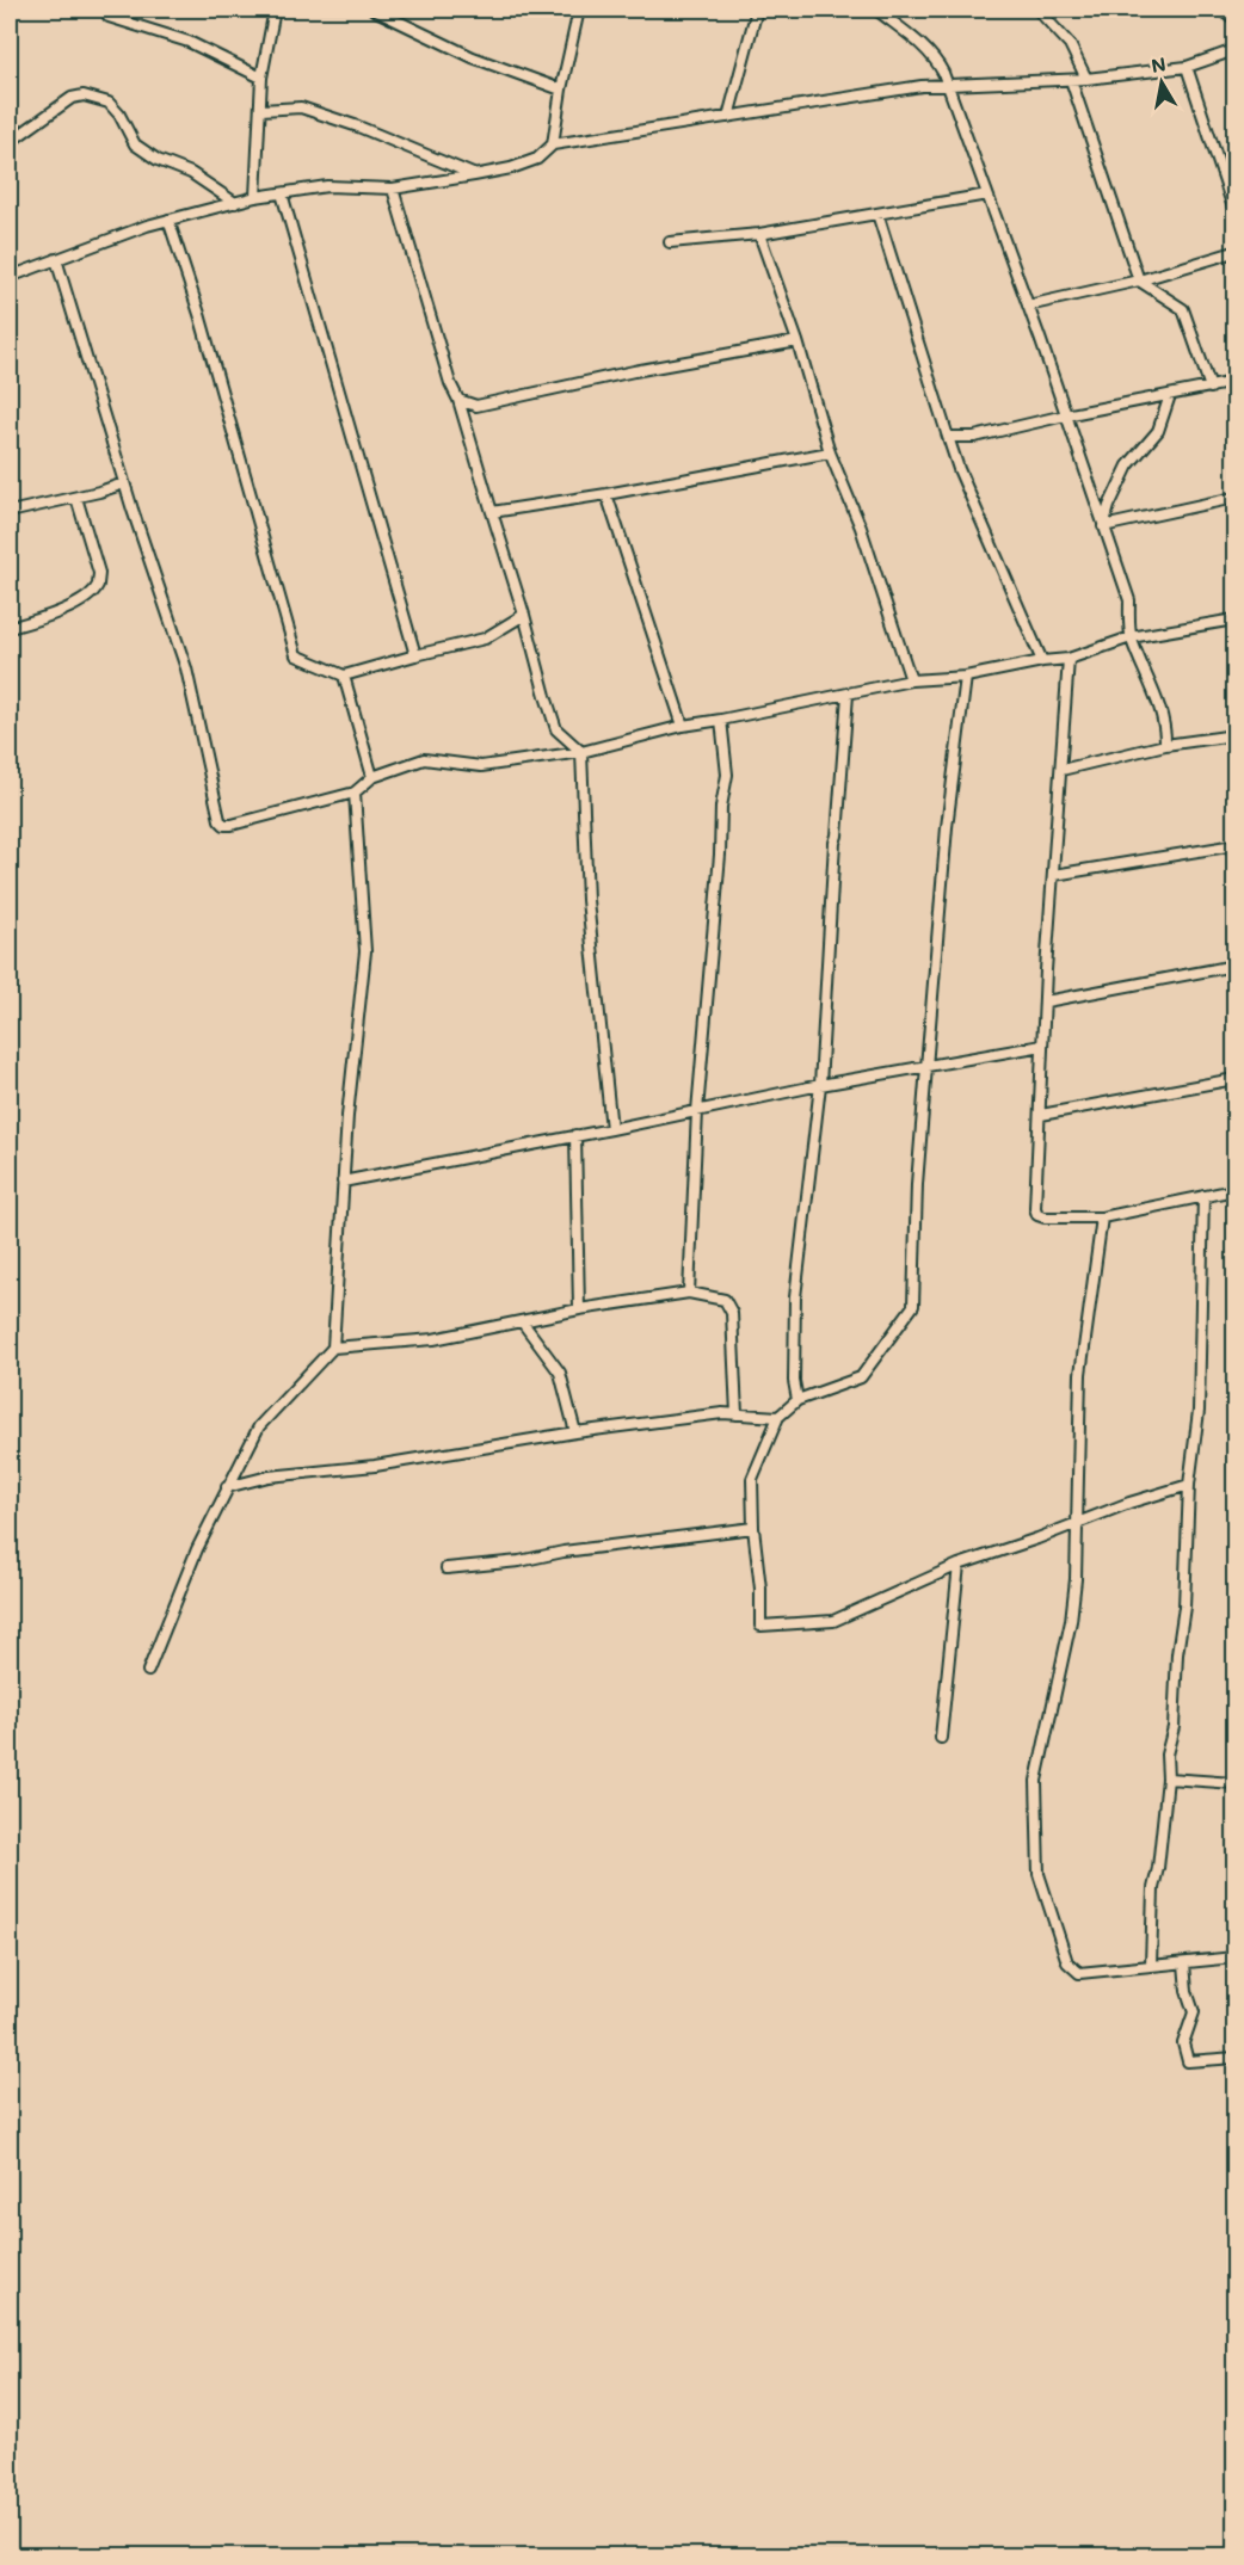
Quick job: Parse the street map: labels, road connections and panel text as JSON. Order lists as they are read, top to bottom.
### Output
{
  "north": "top"
}
